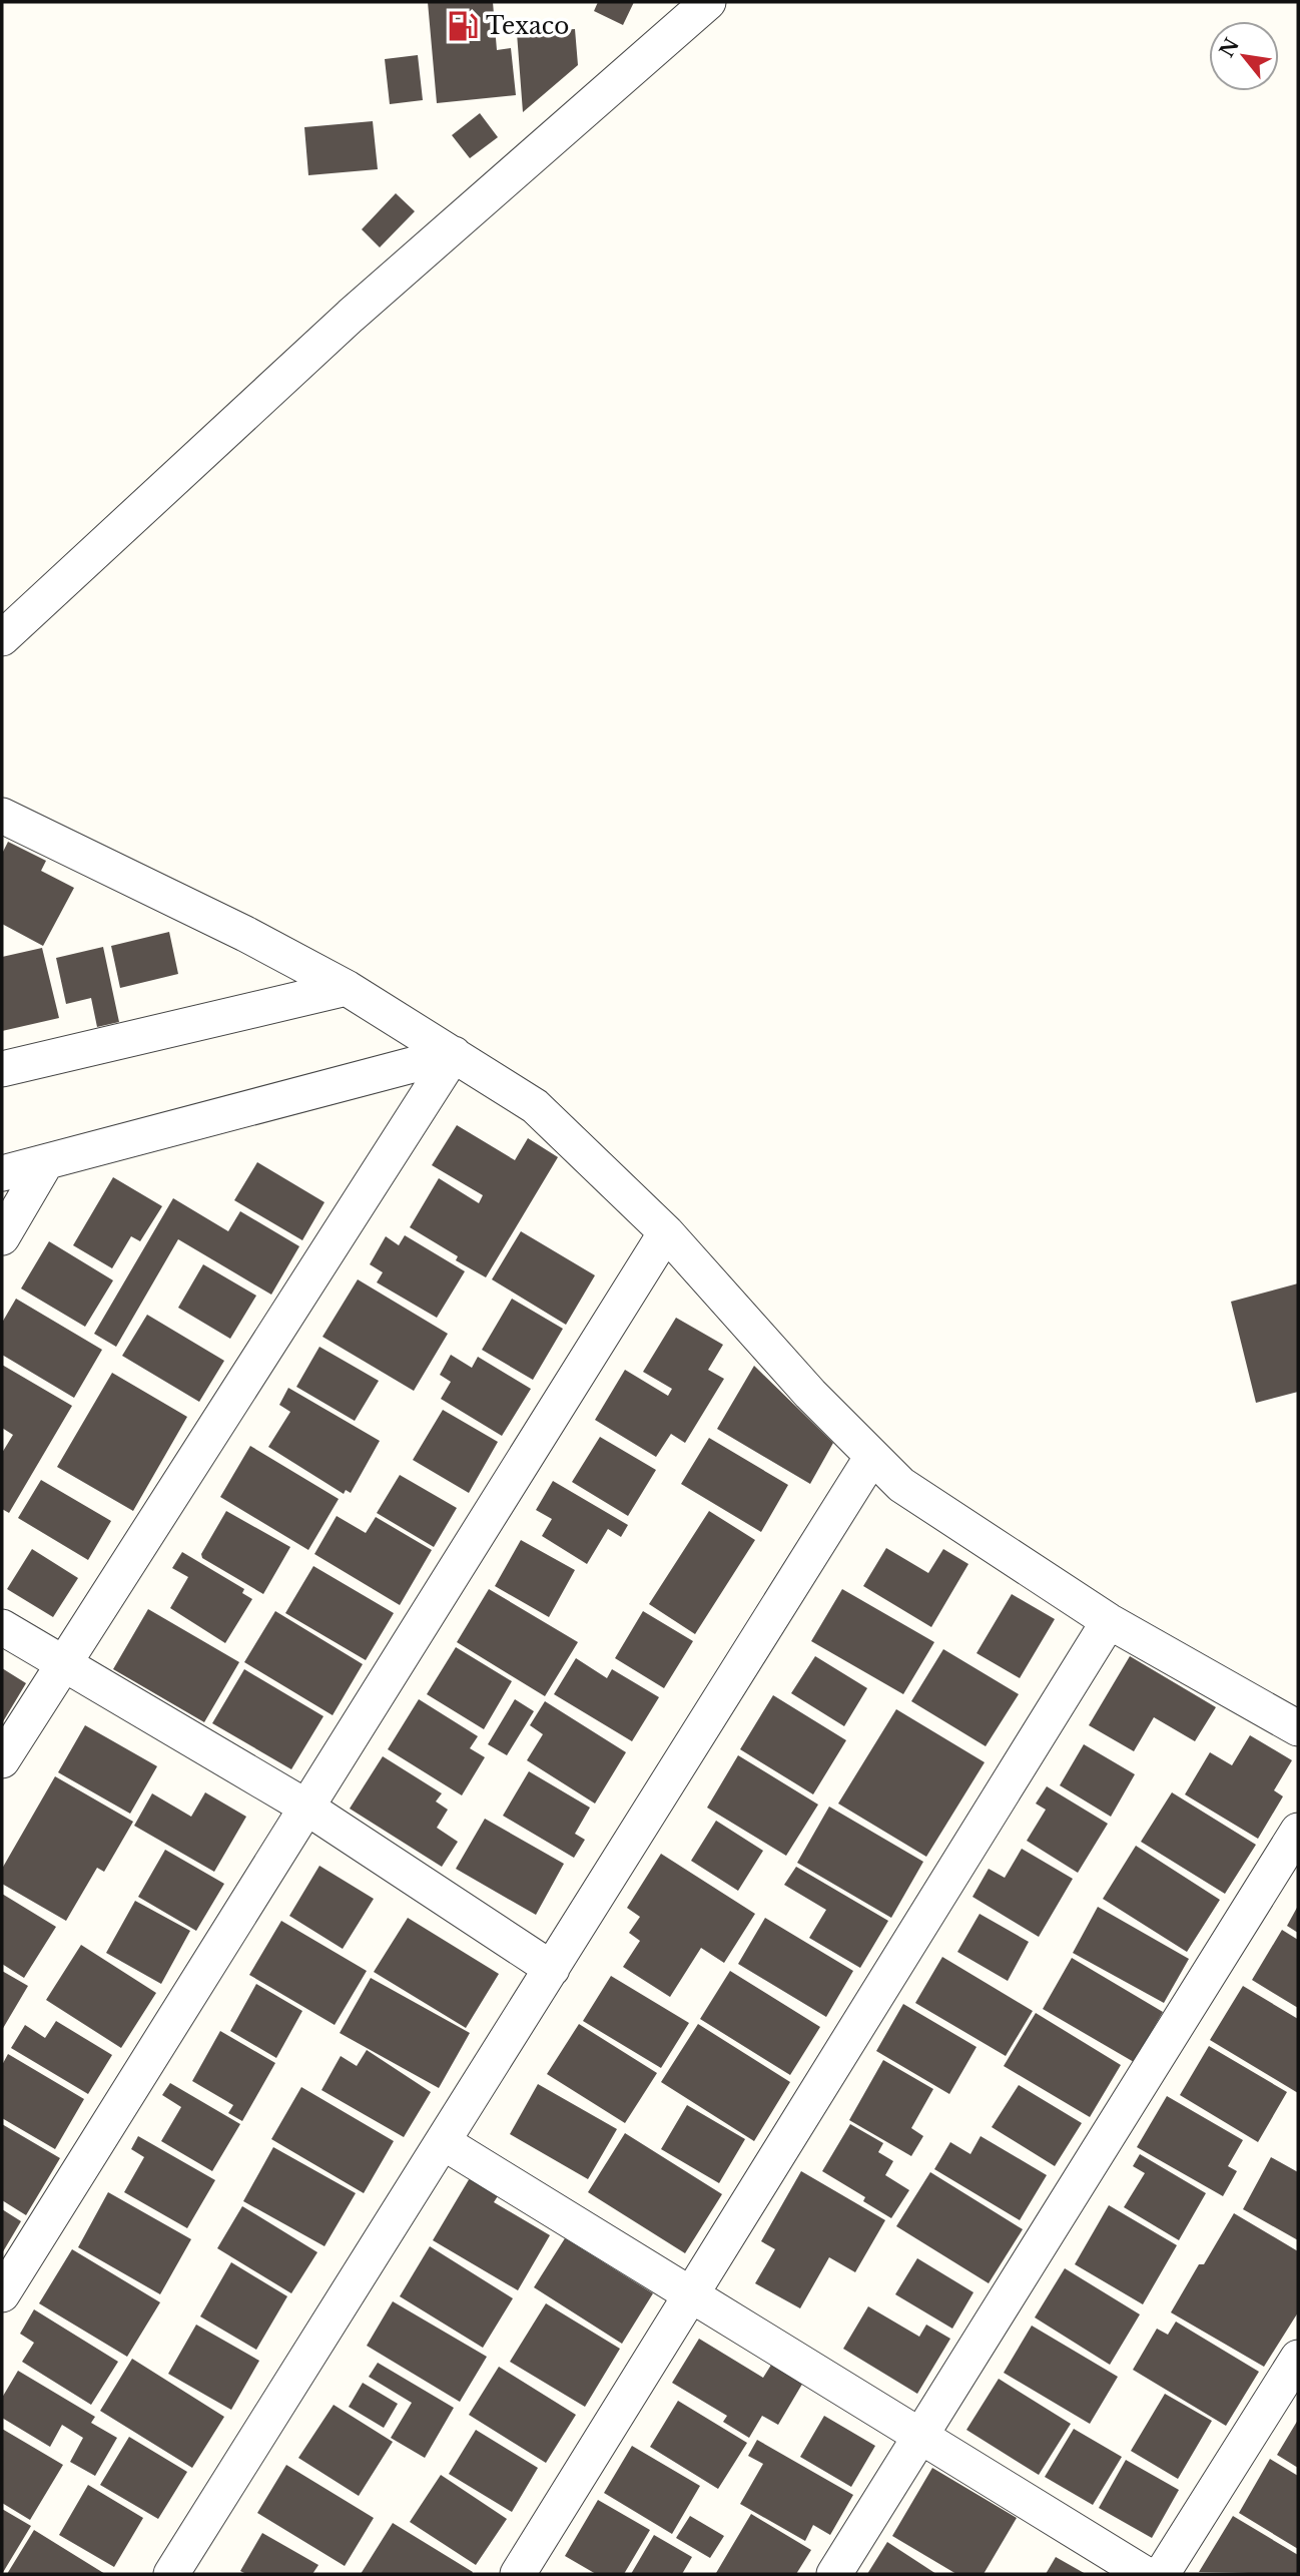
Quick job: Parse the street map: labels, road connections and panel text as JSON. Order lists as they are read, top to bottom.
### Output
{
  "places": {
    "fuel station": ["Texaco"]
  },
  "north": "top left"
}
